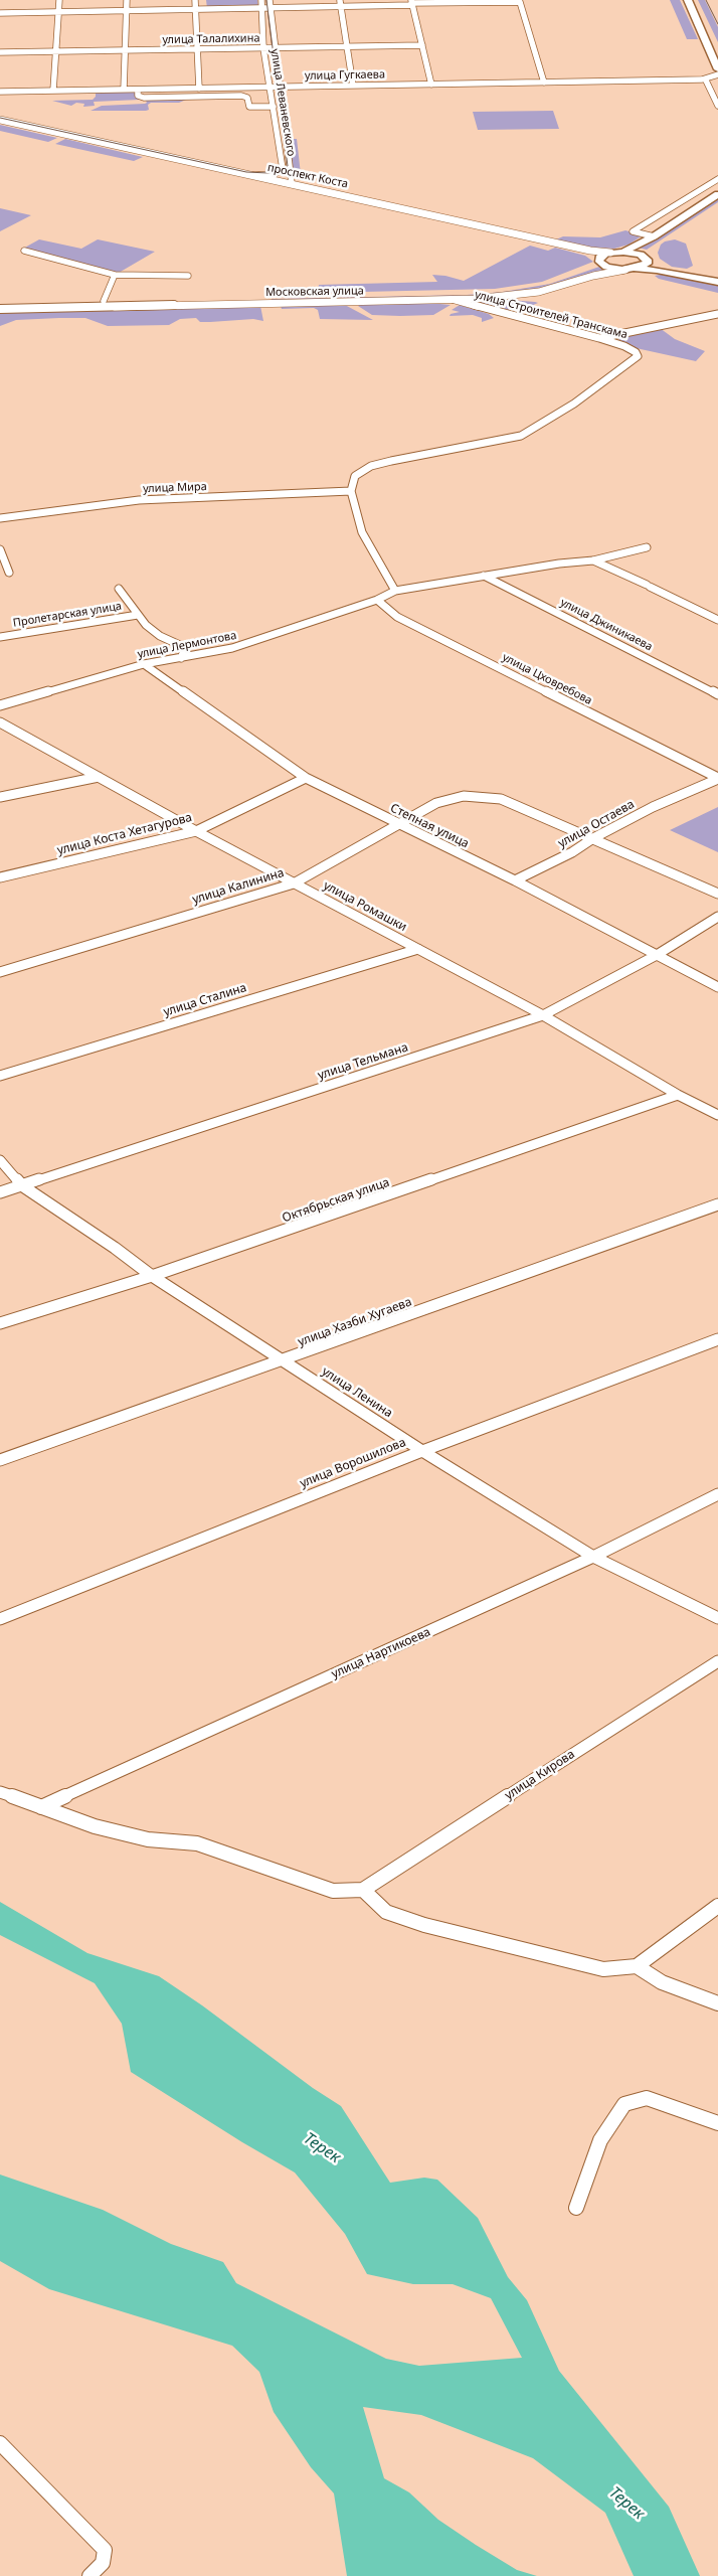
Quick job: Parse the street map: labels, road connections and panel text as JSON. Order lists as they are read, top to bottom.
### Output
{
  "streets": {
    "main road": ["проспект Коста", "Московская улица"],
    "street": [
      "улица Талалихина",
      "улица Гугкаева",
      "улица Леваневского",
      "улица Строителей Транскама",
      "улица Мира",
      "Пролетарская улица",
      "улица Джиникаева",
      "улица Лермонтова",
      "улица Цховребова",
      "улица Остаева",
      "Степная улица",
      "улица Коста Хетагурова",
      "улица Калинина",
      "улица Ромашки",
      "улица Сталина",
      "улица Тельмана",
      "Октябрьская улица",
      "улица Хазби Хугаева",
      "улица Ленина",
      "улица Ворошилова",
      "улица Нартикоева",
      "улица Кирова"
    ]
  },
  "crossings": [
    ["улица Талалихина", "улица Леваневского"],
    ["улица Гугкаева", "улица Леваневского"],
    ["улица Леваневского", "проспект Коста"],
    ["проспект Коста", "Московская улица"],
    ["Московская улица", "улица Строителей Транскама"],
    ["улица Строителей Транскама", "улица Мира"],
    ["улица Джиникаева", "улица Лермонтова"],
    ["улица Лермонтова", "улица Цховребова"],
    ["улица Лермонтова", "Степная улица"],
    ["улица Цховребова", "улица Остаева"],
    ["улица Остаева", "Степная улица"],
    ["улица Остаева", "улица Калинина"],
    ["Степная улица", "улица Коста Хетагурова"],
    ["Степная улица", "улица Калинина"],
    ["Степная улица", "улица Тельмана"],
    ["улица Коста Хетагурова", "улица Ромашки"],
    ["улица Калинина", "улица Ромашки"],
    ["улица Ромашки", "улица Сталина"],
    ["улица Ромашки", "улица Тельмана"],
    ["улица Ромашки", "Октябрьская улица"],
    ["улица Тельмана", "улица Ленина"],
    ["Октябрьская улица", "улица Ленина"],
    ["улица Хазби Хугаева", "улица Ленина"],
    ["улица Ленина", "улица Ворошилова"],
    ["улица Ленина", "улица Нартикоева"]
  ],
  "water": ["Терек"]
}
